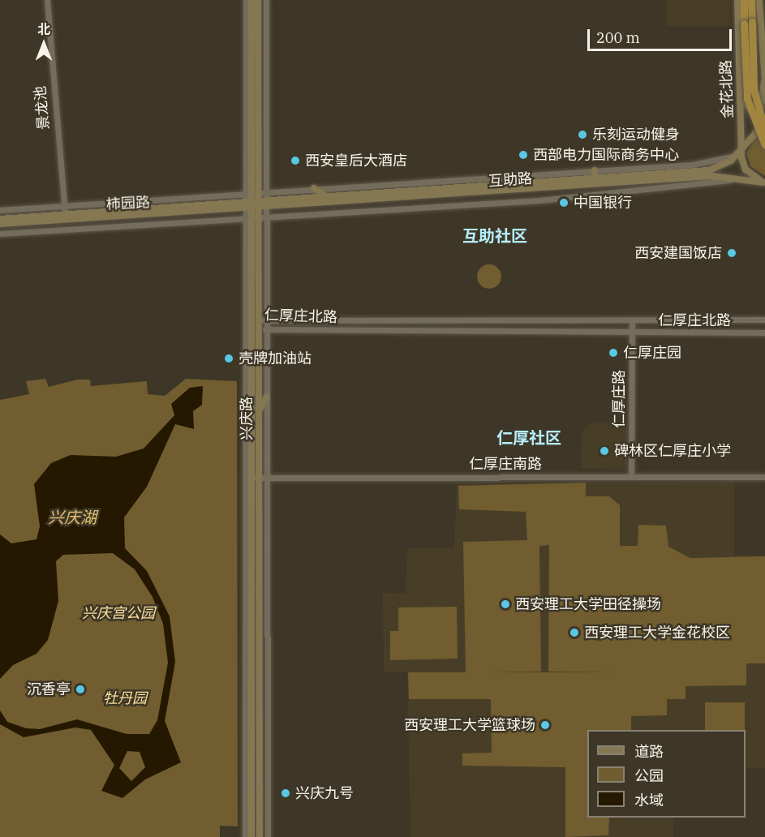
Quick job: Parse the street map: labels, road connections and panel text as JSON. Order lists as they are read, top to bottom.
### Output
{
  "streets": {
    "main road": [
      "金花北路",
      "互助路",
      "柿园路",
      "兴庆路"
    ],
    "street": [
      "景龙池",
      "仁厚庄北路",
      "仁厚庄路",
      "仁厚庄南路"
    ]
  },
  "crossings": [
    ["金花北路", "互助路"],
    ["景龙池", "柿园路"],
    ["互助路", "柿园路"],
    ["互助路", "兴庆路"],
    ["柿园路", "兴庆路"],
    ["仁厚庄北路", "仁厚庄路"],
    ["仁厚庄北路", "兴庆路"],
    ["仁厚庄路", "仁厚庄南路"],
    ["兴庆路", "仁厚庄南路"]
  ],
  "districts": ["互助社区", "仁厚社区"],
  "water": ["兴庆湖"],
  "parks": ["兴庆宫公园", "牡丹园"],
  "places": [
    "乐刻运动健身",
    "西部电力国际商务中心",
    "西安皇后大酒店",
    "中国银行",
    "西安建国饭店",
    "仁厚庄园",
    "壳牌加油站",
    "碑林区仁厚庄小学",
    "西安理工大学田径操场",
    "西安理工大学金花校区",
    "沉香亭",
    "西安理工大学篮球场",
    "兴庆九号"
  ],
  "legend": ["道路", "公园", "水域"],
  "scale_bar": "200 m",
  "north": "top"
}
